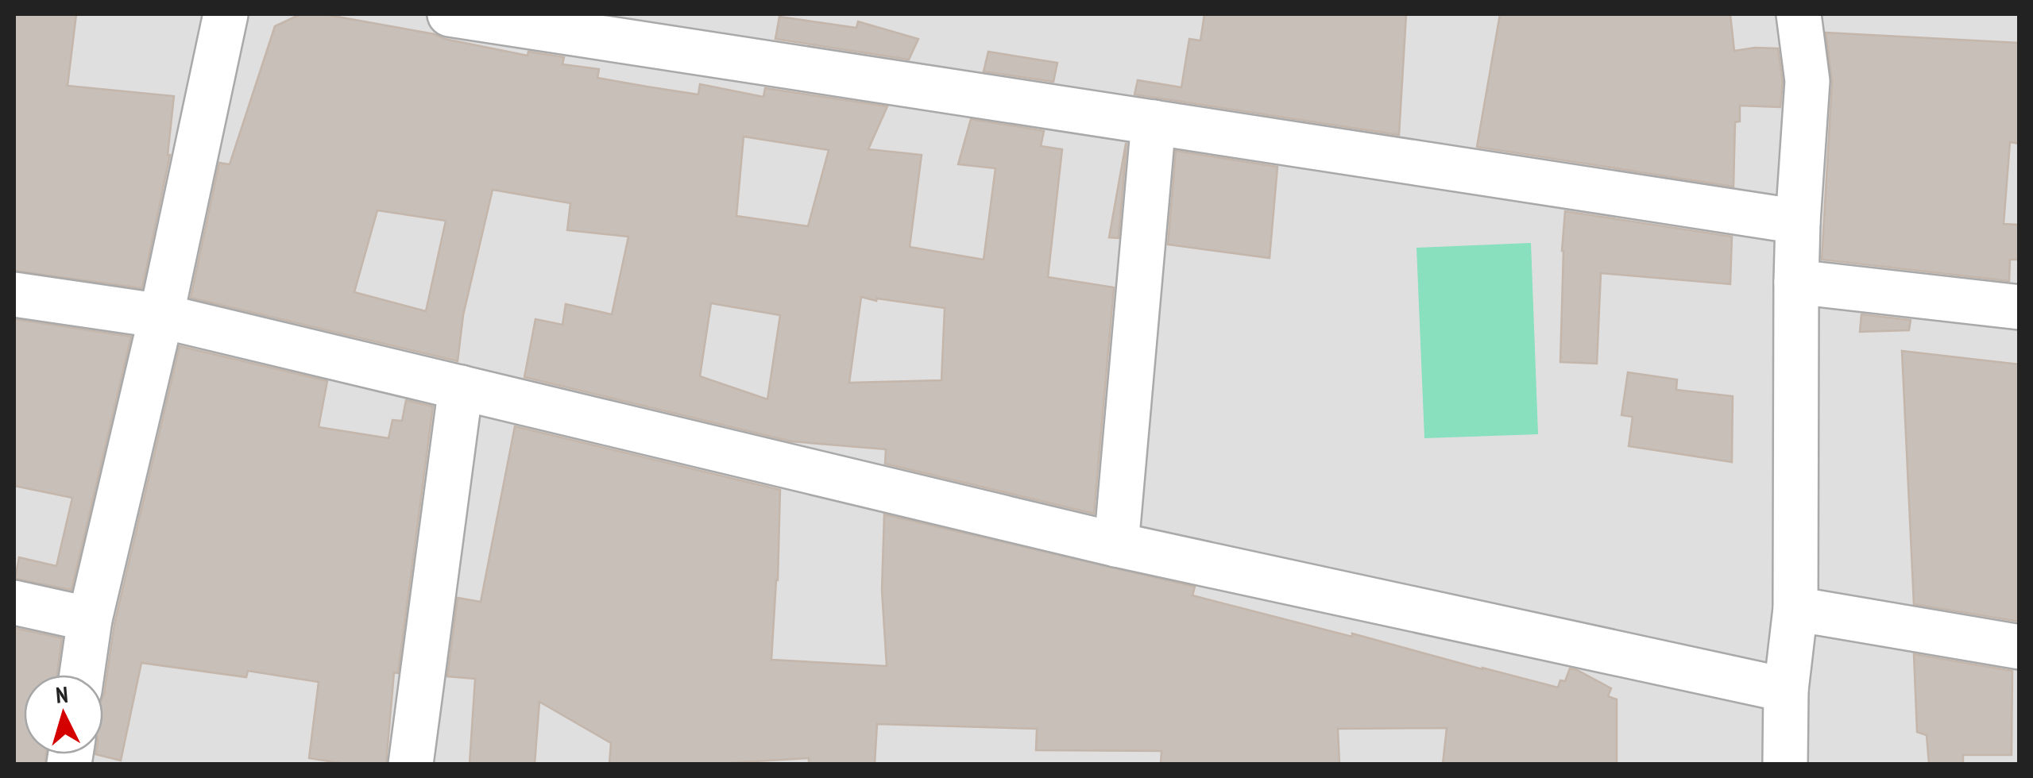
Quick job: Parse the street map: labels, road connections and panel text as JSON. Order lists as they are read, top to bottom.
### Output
{
  "north": "top"
}
